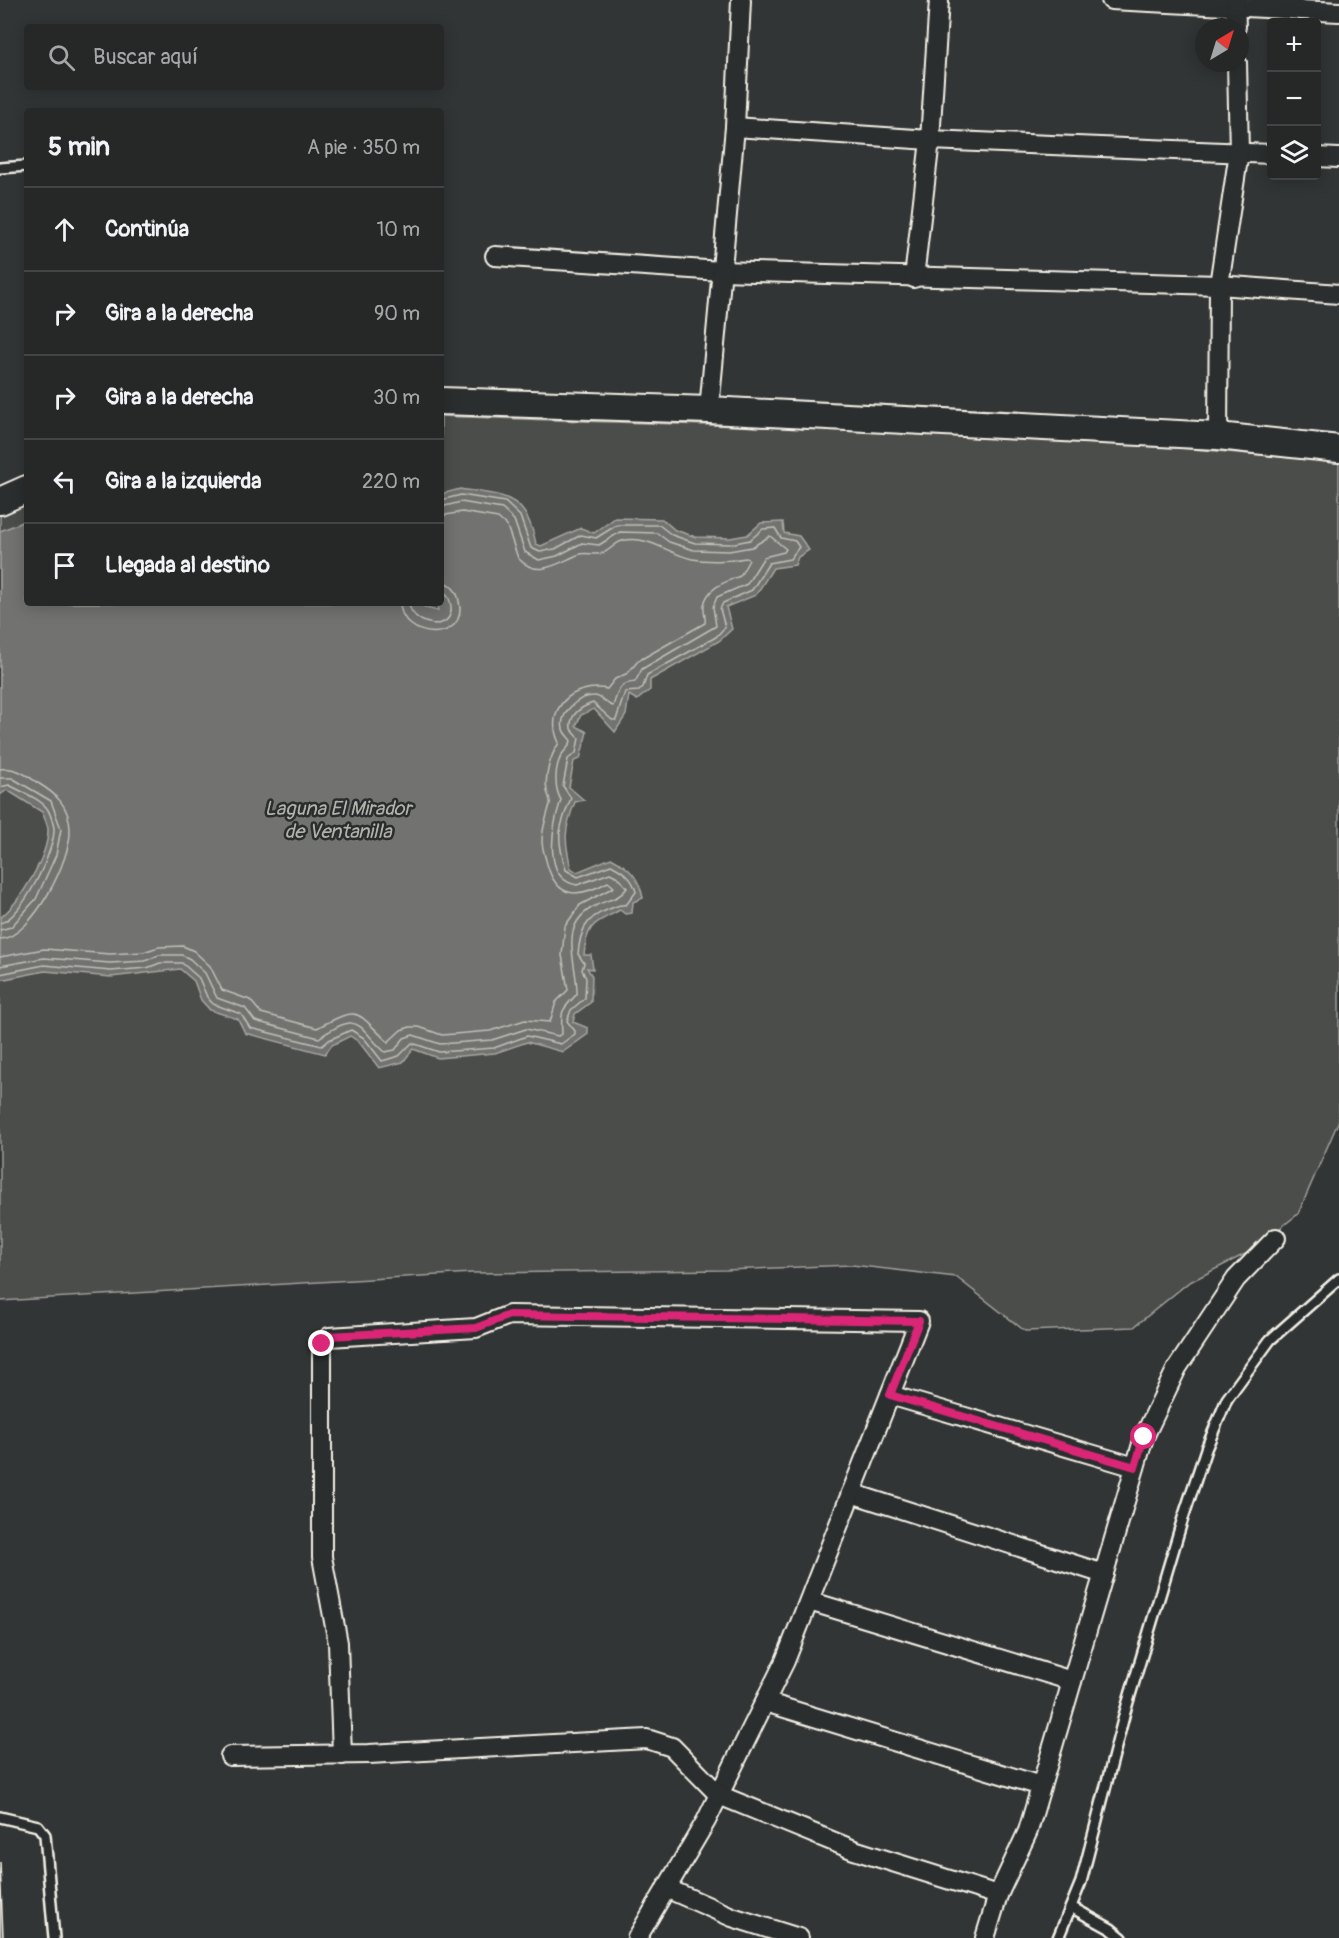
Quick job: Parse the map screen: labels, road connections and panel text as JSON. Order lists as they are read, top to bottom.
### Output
{
  "water": ["Laguna El Mirador de Ventanilla"],
  "north": "top right",
  "page": {
    "map_buttons": ["+", "−"],
    "search": "Buscar aquí",
    "heading": ["5 min", "A pie · 350 m"],
    "list": [
      ["Continúa", "10 m"],
      ["Gira a la derecha", "90 m"],
      ["Gira a la derecha", "30 m"],
      ["Gira a la izquierda", "220 m"],
      "Llegada al destino"
    ]
  }
}
